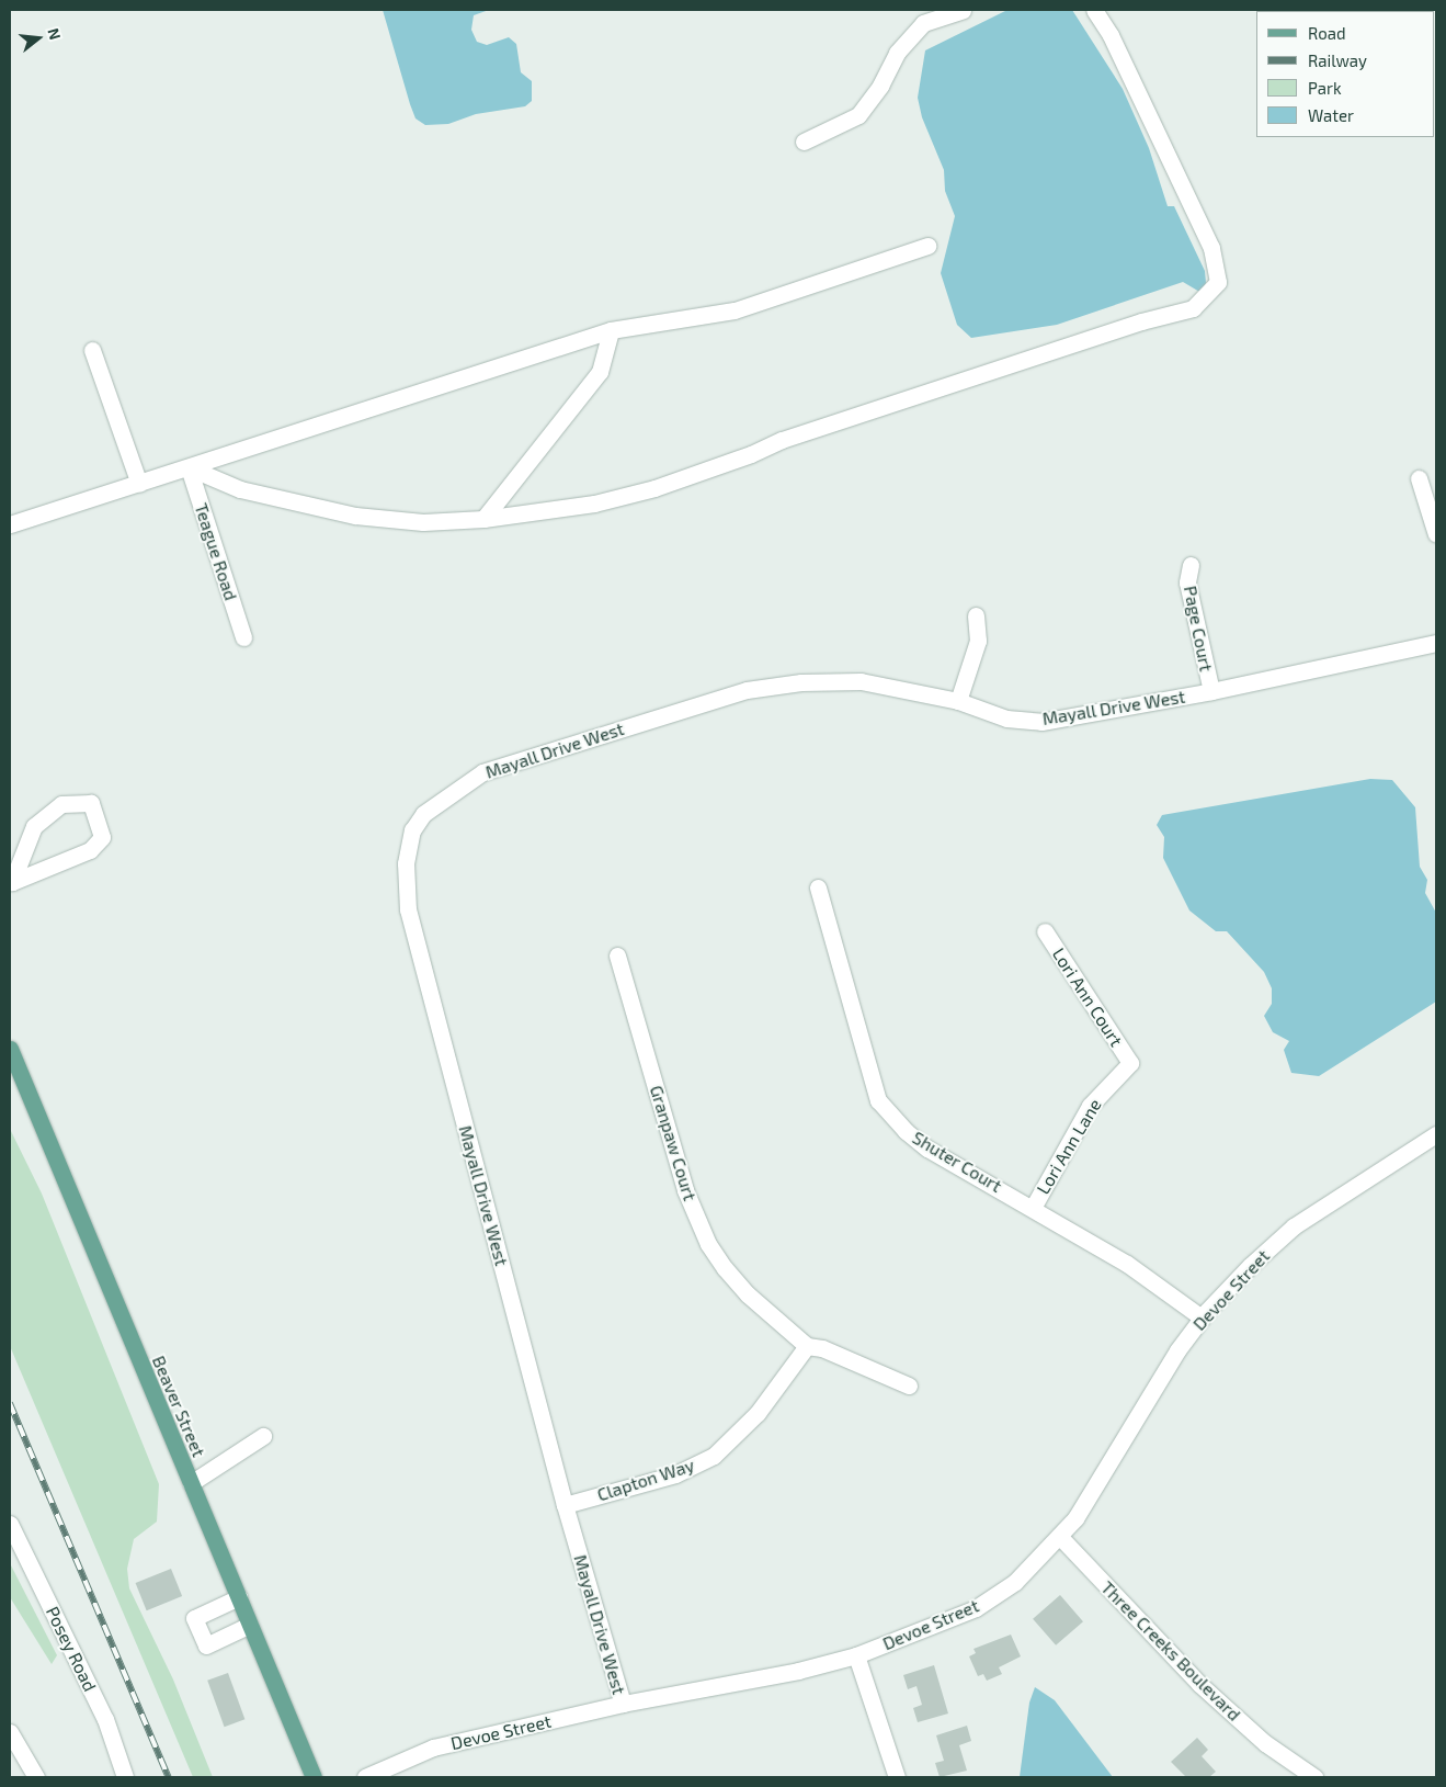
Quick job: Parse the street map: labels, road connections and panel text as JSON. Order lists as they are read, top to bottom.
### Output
{
  "streets": {
    "main road": ["Beaver Street"],
    "street": [
      "Teague Road",
      "Page Court",
      "Mayall Drive West",
      "Lori Ann Court",
      "Granpaw Court",
      "Lori Ann Lane",
      "Shuter Court",
      "Devoe Street",
      "Clapton Way",
      "Posey Road",
      "Three Creeks Boulevard"
    ]
  },
  "crossings": [
    ["Page Court", "Mayall Drive West"],
    ["Mayall Drive West", "Devoe Street"],
    ["Mayall Drive West", "Clapton Way"],
    ["Lori Ann Court", "Lori Ann Lane"],
    ["Granpaw Court", "Clapton Way"],
    ["Lori Ann Lane", "Shuter Court"],
    ["Shuter Court", "Devoe Street"],
    ["Devoe Street", "Three Creeks Boulevard"]
  ],
  "legend": [
    "Road",
    "Railway",
    "Park",
    "Water"
  ],
  "north": "right"
}
